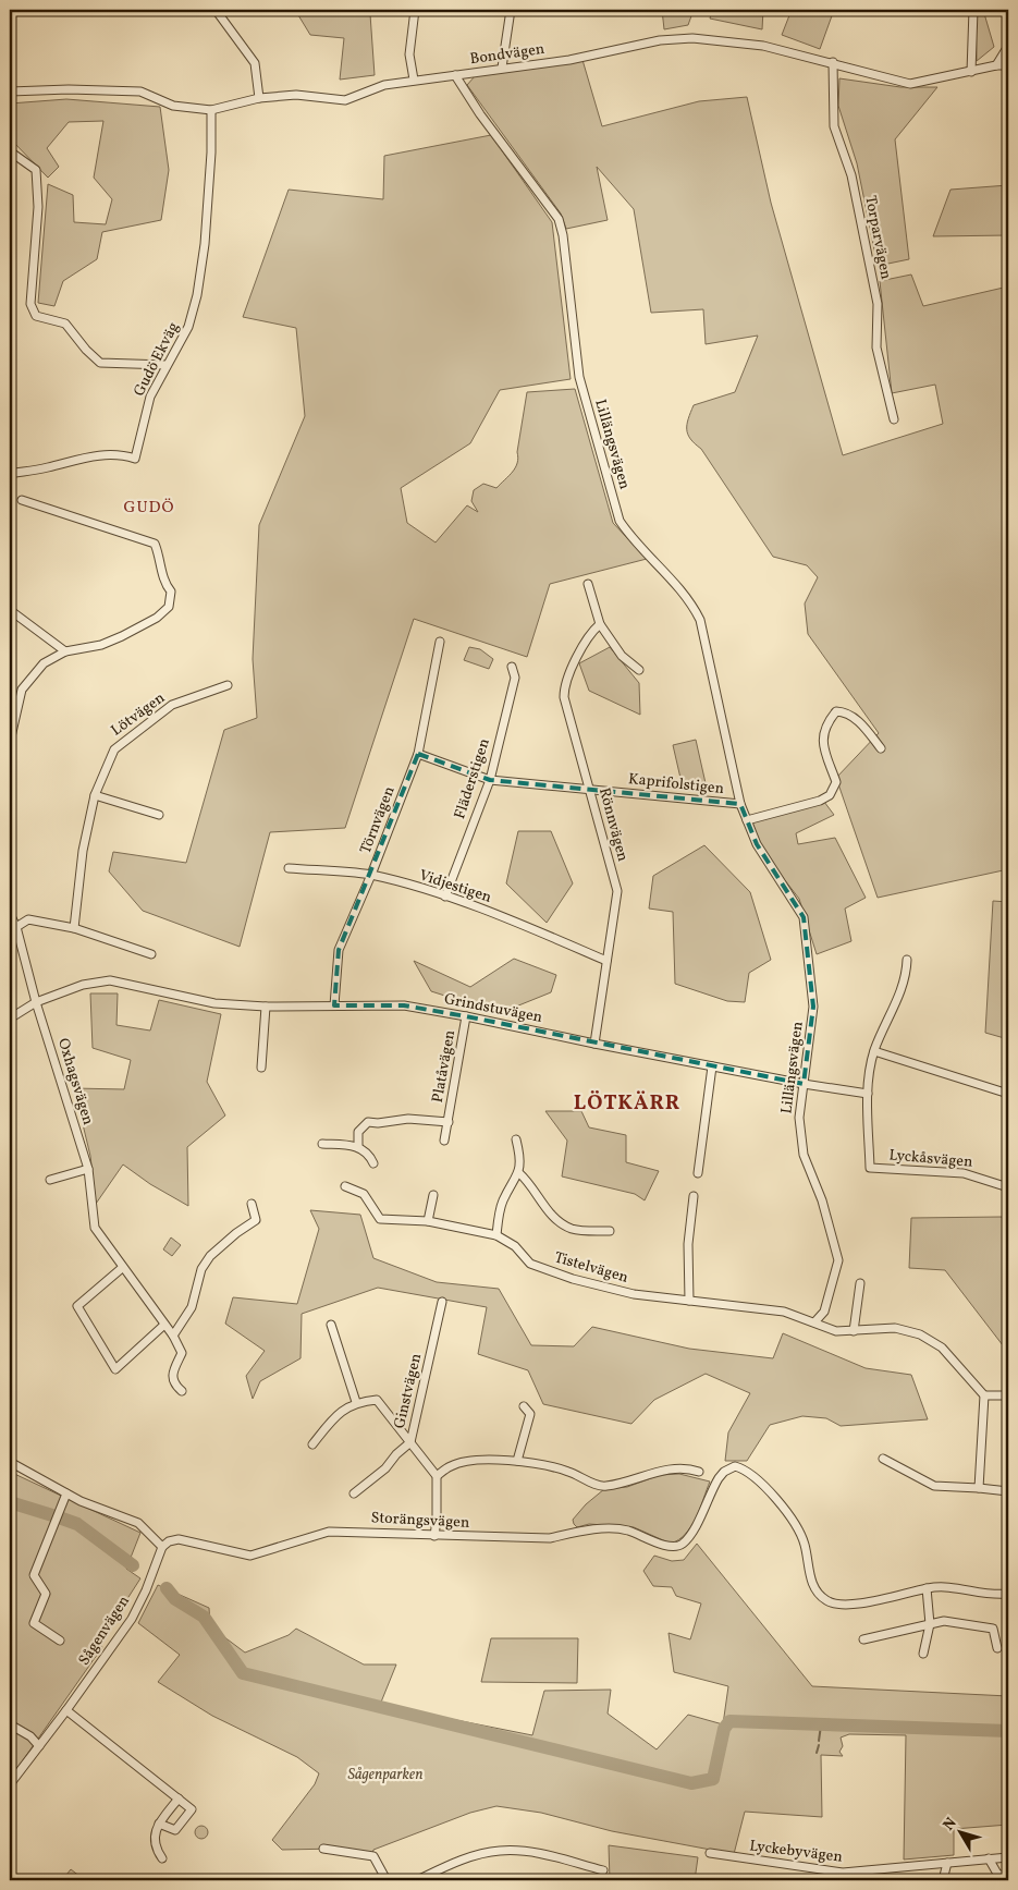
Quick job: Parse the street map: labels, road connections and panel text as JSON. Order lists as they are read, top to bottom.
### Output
{
  "streets": {
    "street": [
      "Bondvägen",
      "Torparvägen",
      "Gudö Ekväg",
      "Lillängsvägen",
      "Lötvägen",
      "Fläderstigen",
      "Kaprifolstigen",
      "Törnvägen",
      "Rönnvägen",
      "Vidjestigen",
      "Grindstuvägen",
      "Platåvägen",
      "Oxhagsvägen",
      "Lyckåsvägen",
      "Tistelvägen",
      "Ginstvägen",
      "Storängsvägen",
      "Sågenvägen",
      "Lyckebyvägen"
    ]
  },
  "crossings": [
    ["Bondvägen", "Torparvägen"],
    ["Bondvägen", "Gudö Ekväg"],
    ["Bondvägen", "Lillängsvägen"],
    ["Lillängsvägen", "Kaprifolstigen"],
    ["Lillängsvägen", "Grindstuvägen"],
    ["Lillängsvägen", "Tistelvägen"],
    ["Fläderstigen", "Kaprifolstigen"],
    ["Fläderstigen", "Vidjestigen"],
    ["Kaprifolstigen", "Törnvägen"],
    ["Kaprifolstigen", "Rönnvägen"],
    ["Törnvägen", "Vidjestigen"],
    ["Törnvägen", "Grindstuvägen"],
    ["Rönnvägen", "Vidjestigen"],
    ["Rönnvägen", "Grindstuvägen"],
    ["Grindstuvägen", "Platåvägen"],
    ["Grindstuvägen", "Oxhagsvägen"],
    ["Grindstuvägen", "Lyckåsvägen"],
    ["Storängsvägen", "Sågenvägen"]
  ],
  "districts": ["GUDÖ", "LÖTKÄRR"],
  "parks": ["Sågenparken"],
  "north": "top left"
}
